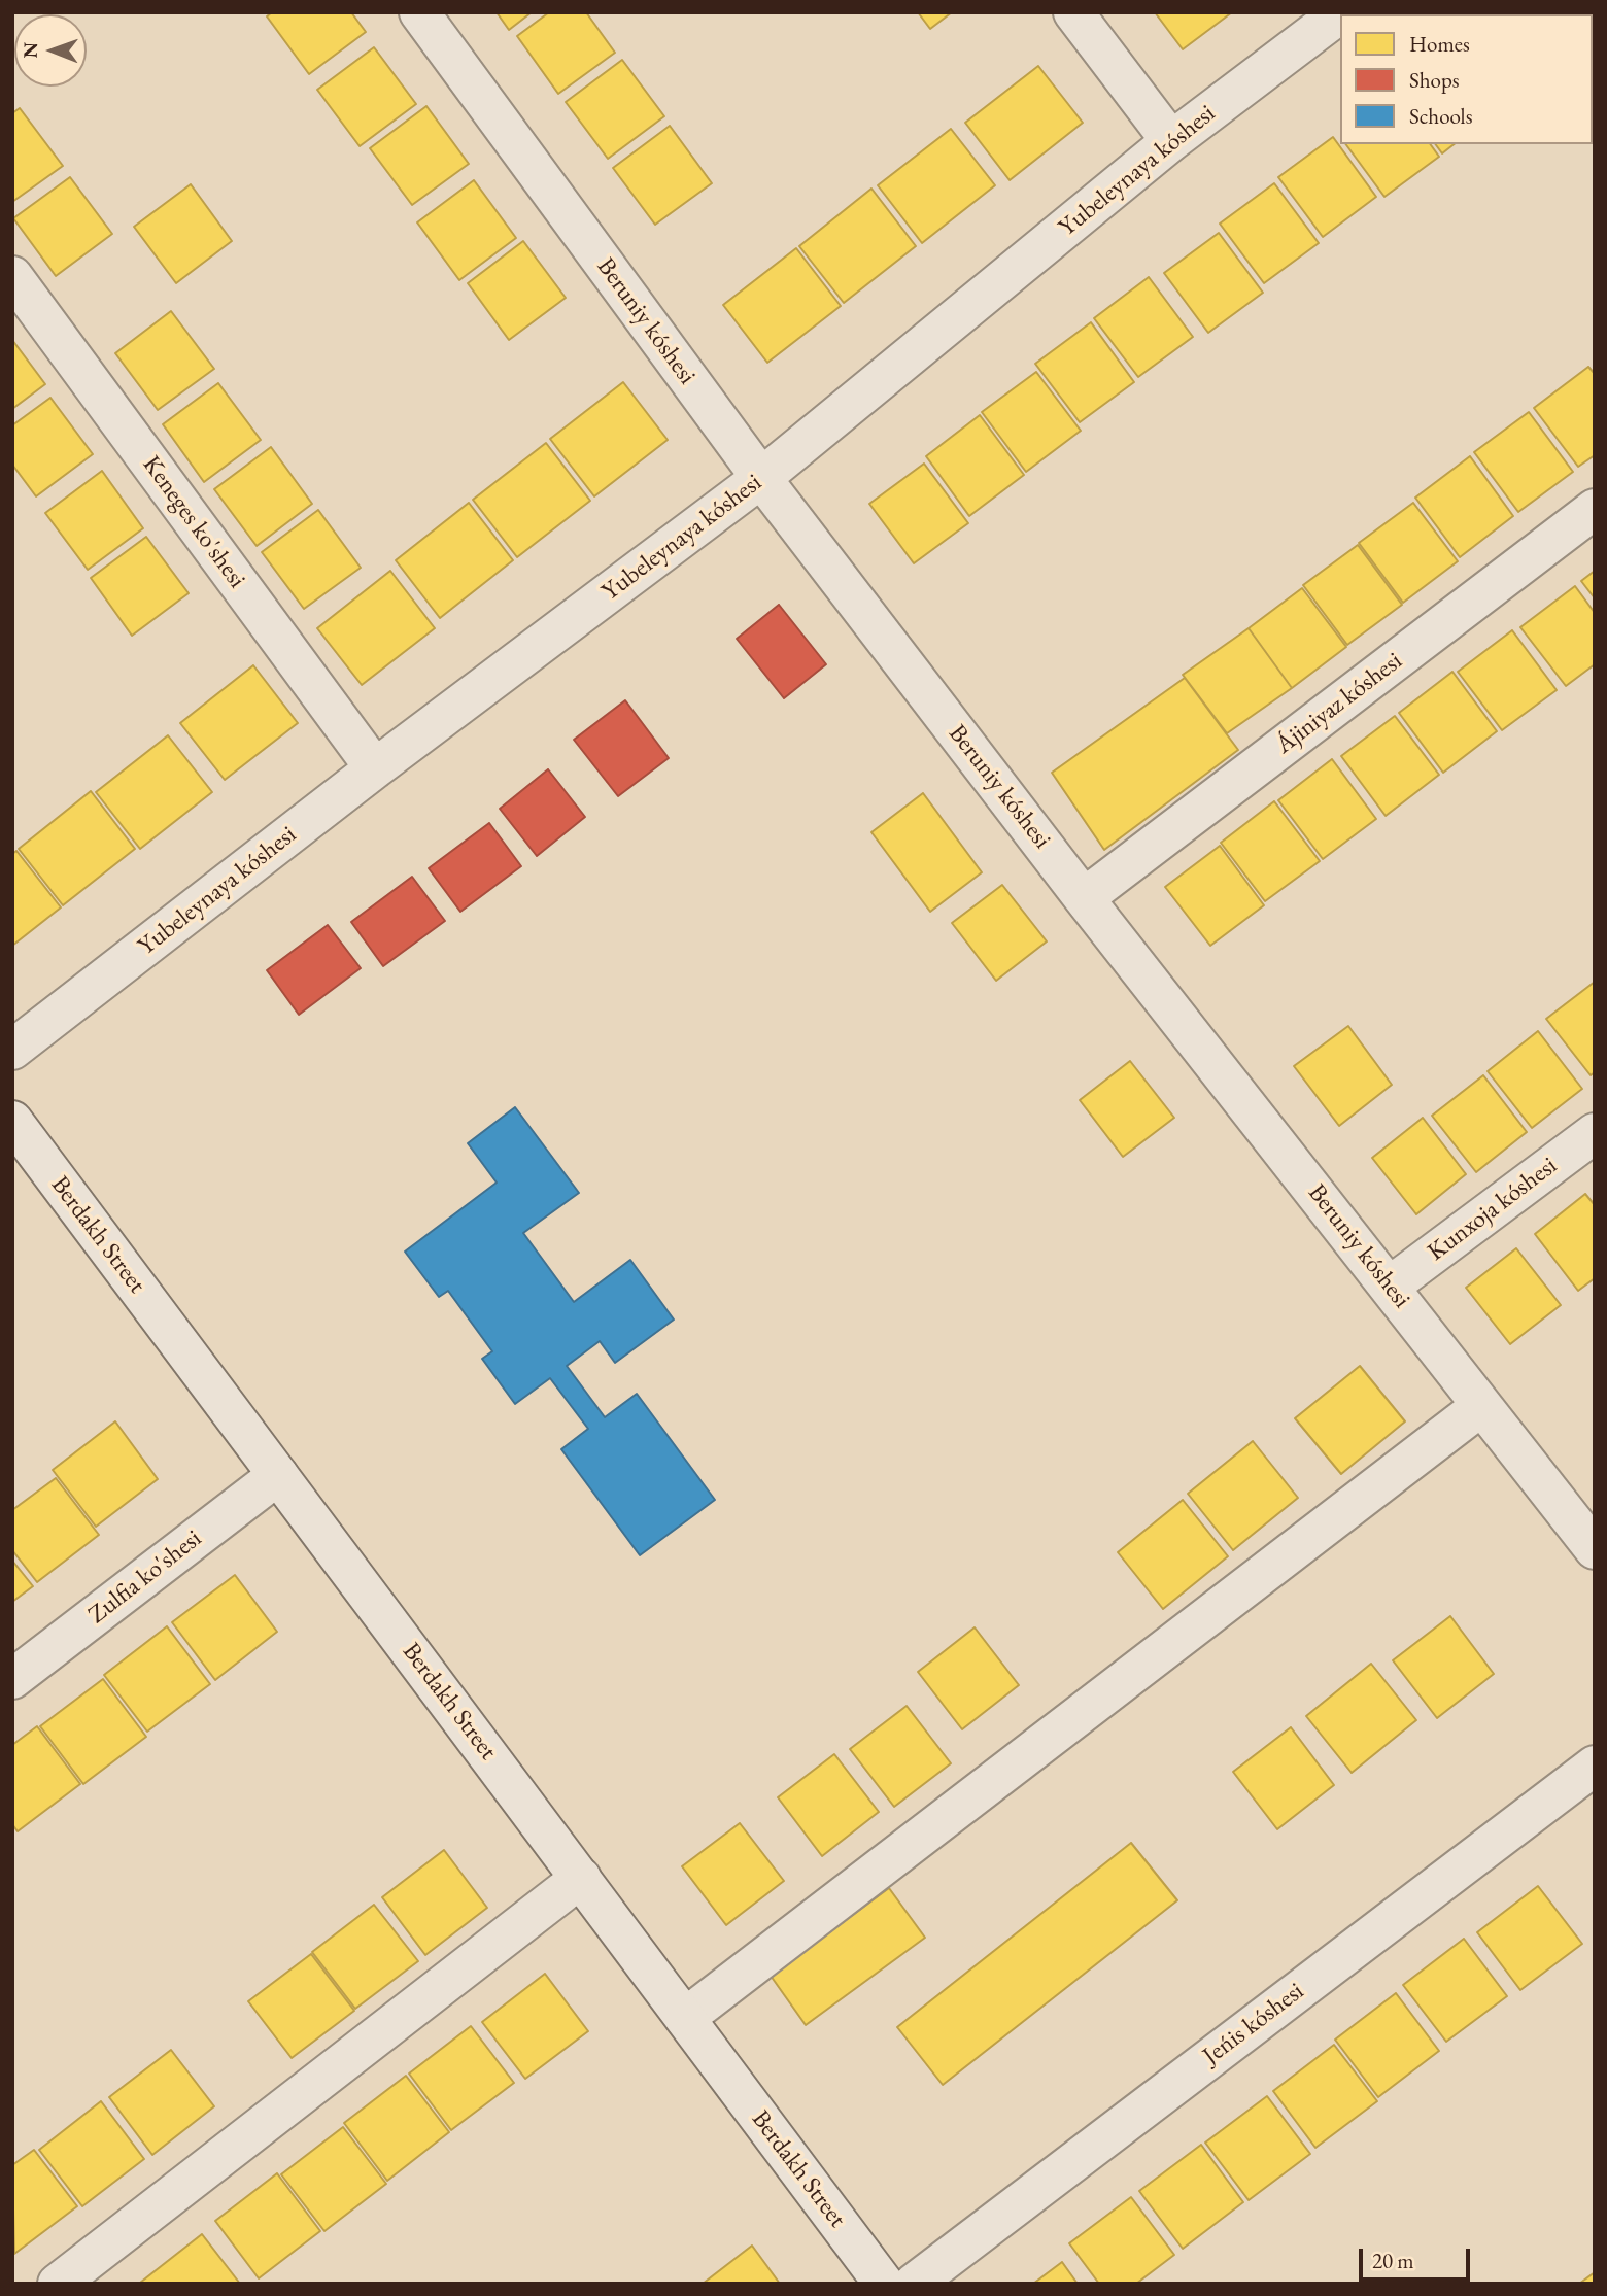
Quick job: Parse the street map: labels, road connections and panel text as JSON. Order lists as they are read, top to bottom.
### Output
{
  "streets": {
    "street": [
      "Yubeleynaya kóshesi",
      "Beruniy kóshesi",
      "Keneges ko'shesi",
      "Ájiniyaz kóshesi",
      "Kunxoja kóshesi",
      "Berdakh Street",
      "Zulfia ko'shesi",
      "Jeńis kóshesi"
    ]
  },
  "crossings": [
    ["Yubeleynaya kóshesi", "Beruniy kóshesi"],
    ["Yubeleynaya kóshesi", "Keneges ko'shesi"],
    ["Beruniy kóshesi", "Ájiniyaz kóshesi"],
    ["Beruniy kóshesi", "Kunxoja kóshesi"],
    ["Berdakh Street", "Zulfia ko'shesi"]
  ],
  "legend": ["Homes", "Shops", "Schools"],
  "scale_bar": "20 m",
  "north": "left"
}
